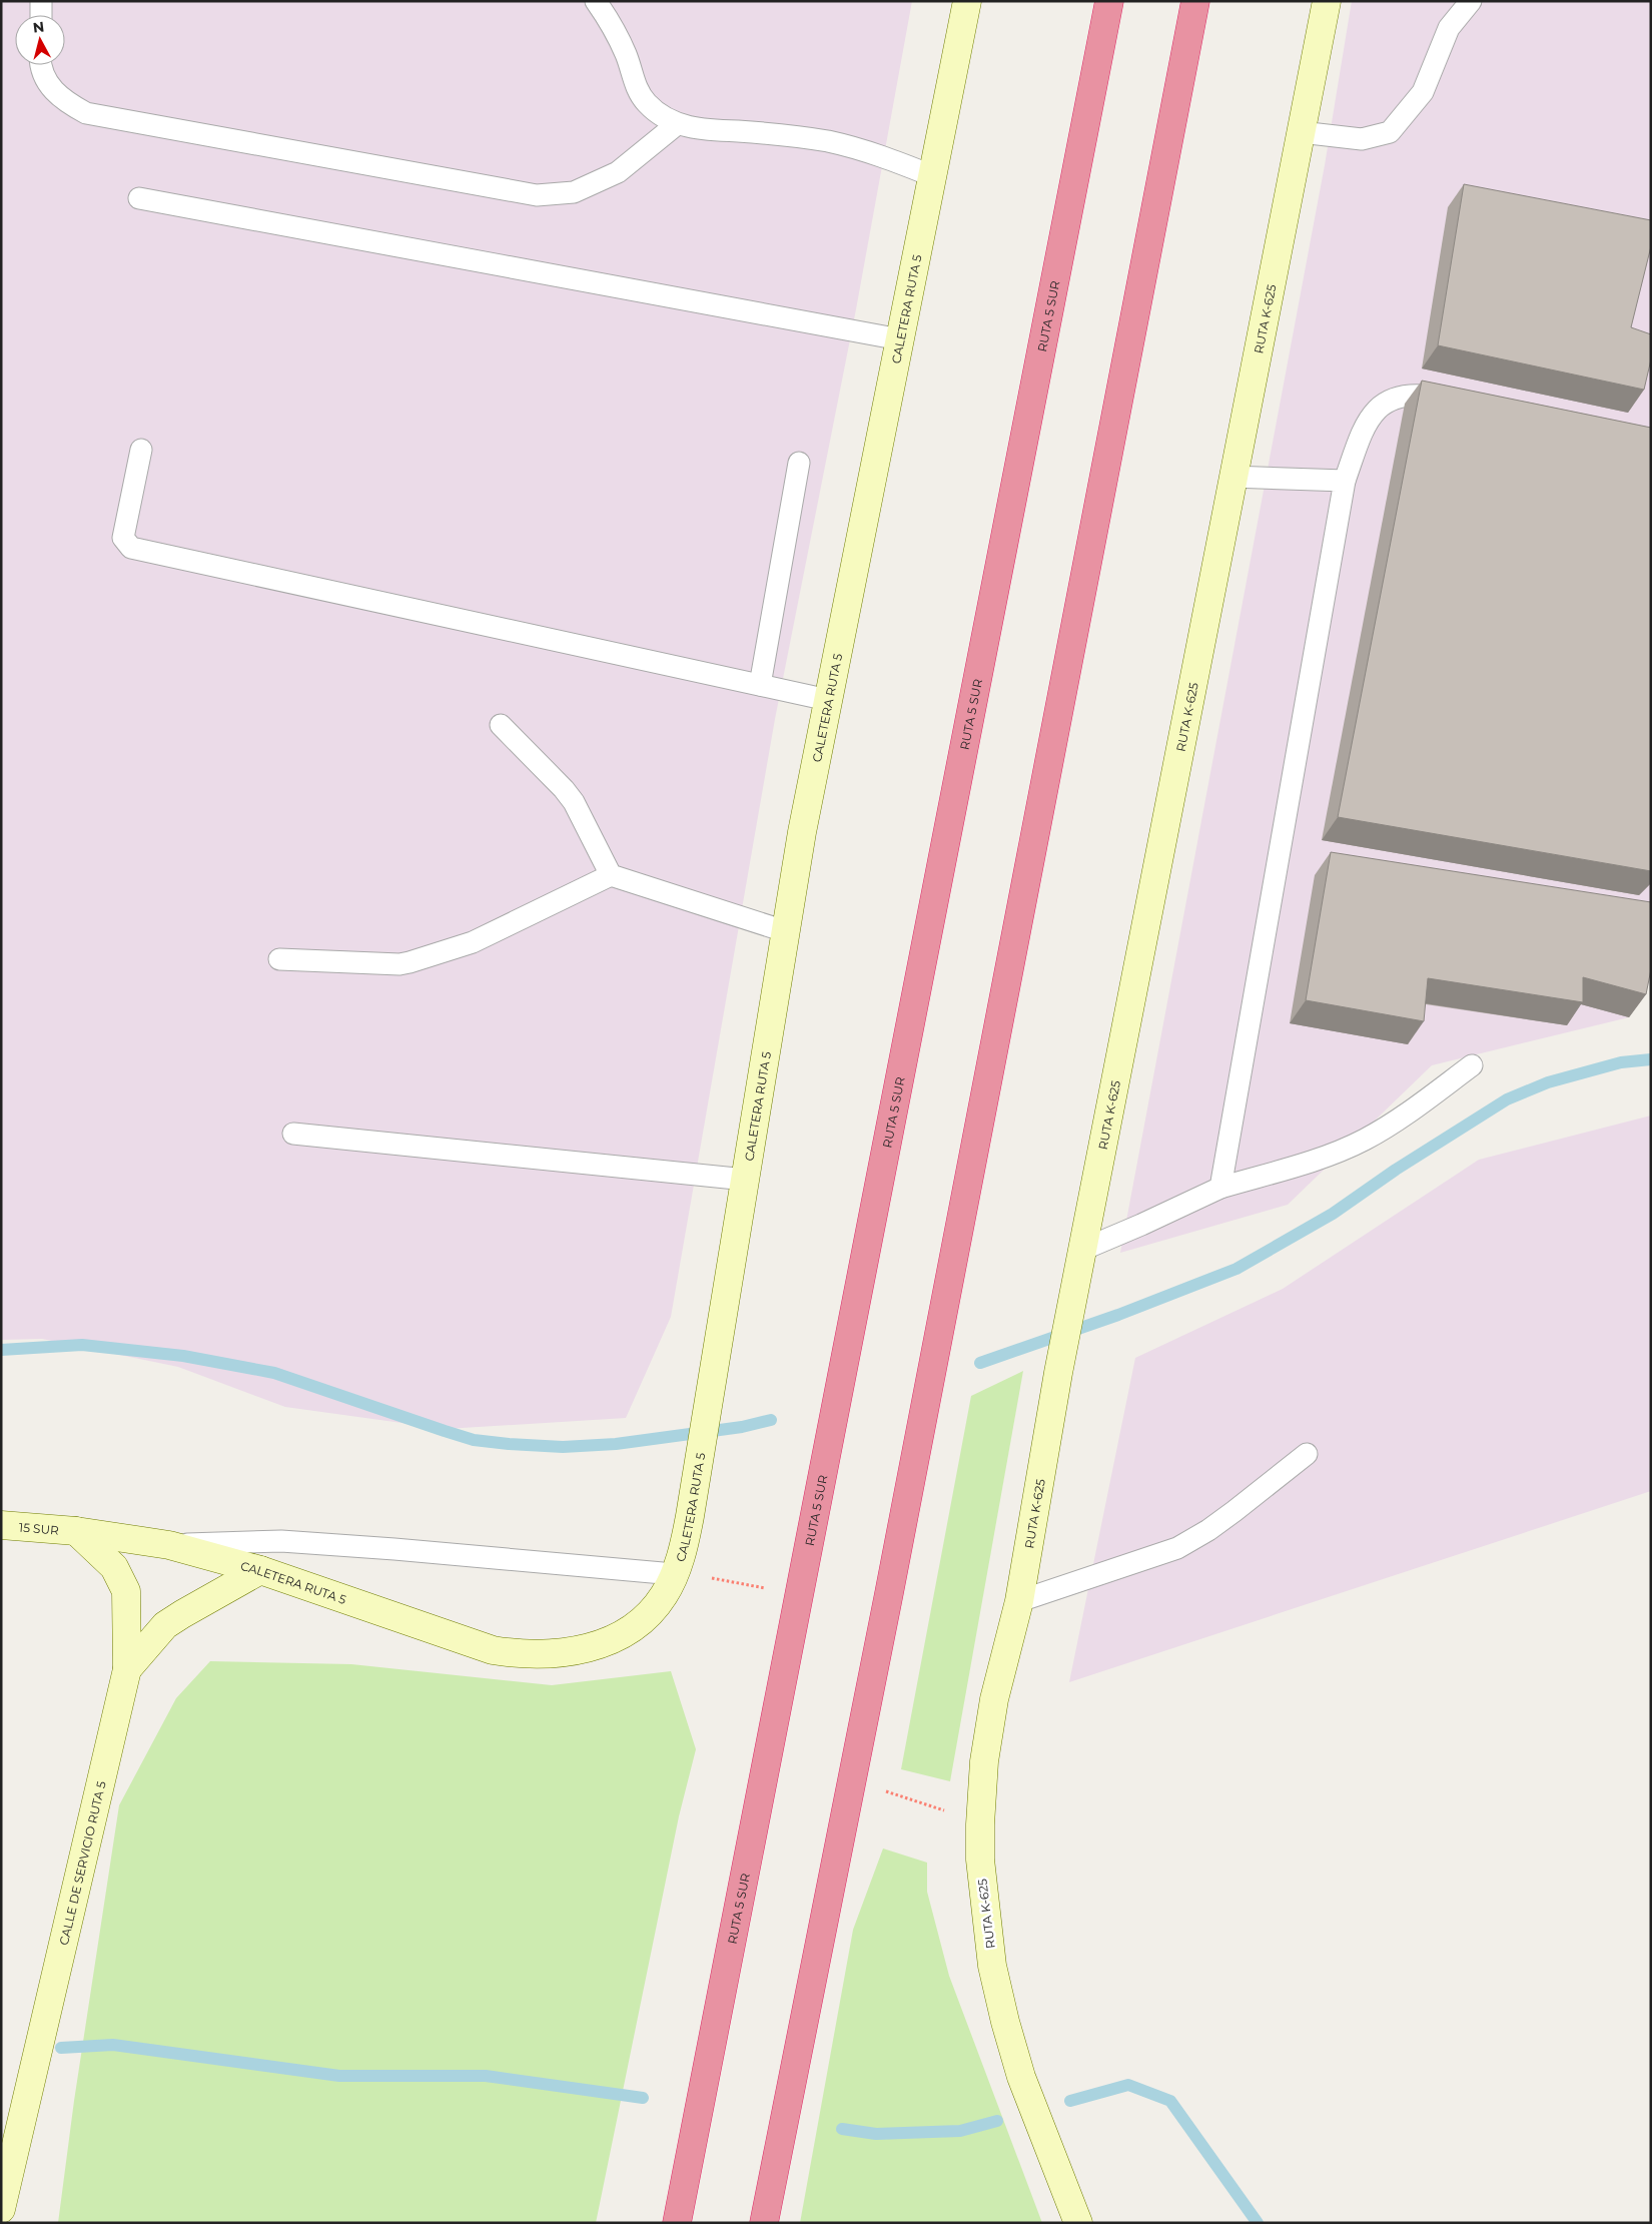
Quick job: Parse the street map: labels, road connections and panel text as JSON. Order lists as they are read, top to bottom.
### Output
{
  "streets": {
    "highway": ["RUTA 5 SUR"],
    "main road": [
      "CALETERA RUTA 5",
      "RUTA K-625",
      "15 SUR",
      "CALLE DE SERVICIO RUTA 5"
    ]
  },
  "crossings": [
    ["CALETERA RUTA 5", "15 SUR"],
    ["CALETERA RUTA 5", "CALLE DE SERVICIO RUTA 5"],
    ["15 SUR", "CALLE DE SERVICIO RUTA 5"]
  ],
  "north": "top"
}
